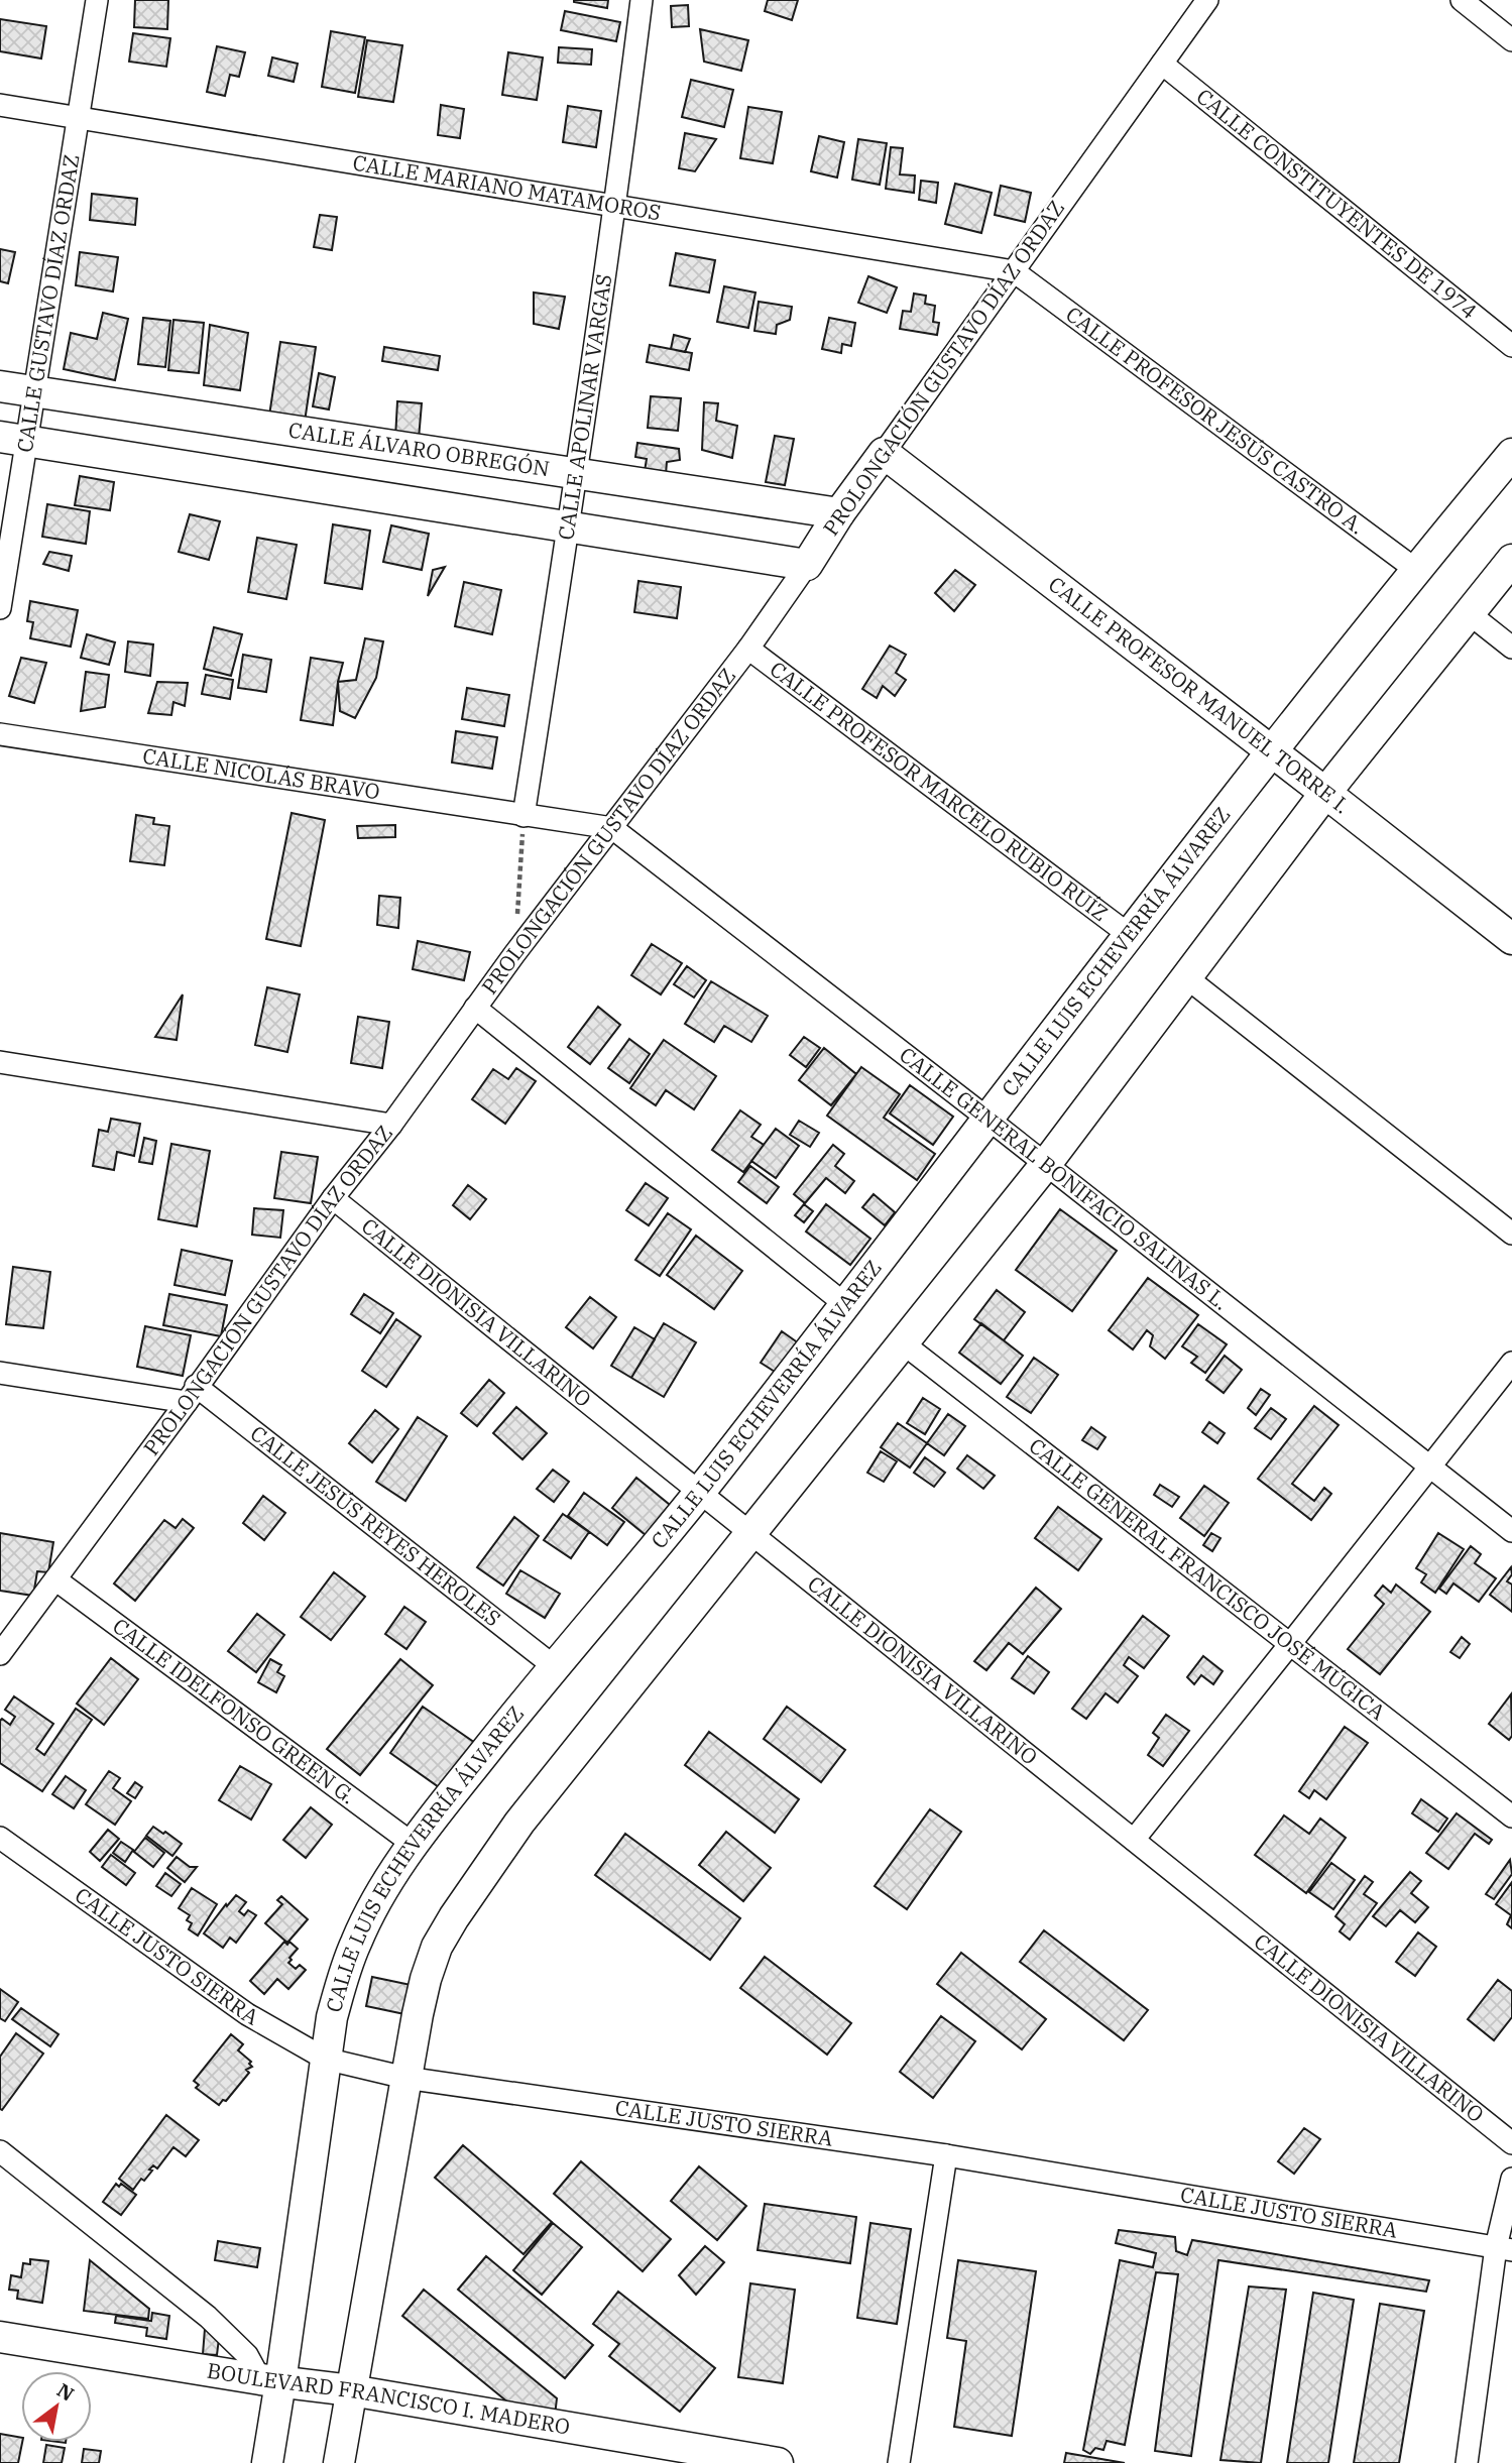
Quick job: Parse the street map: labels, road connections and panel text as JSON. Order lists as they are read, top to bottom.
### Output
{
  "streets": {
    "street": [
      "CALLE MARIANO MATAMOROS",
      "CALLE CONSTITUYENTES DE 1974",
      "CALLE GUSTAVO DÍAZ ORDAZ",
      "PROLONGACIÓN GUSTAVO DÍAZ ORDAZ",
      "CALLE APOLINAR VARGAS",
      "CALLE PROFESOR JESÚS CASTRO A.",
      "CALLE ÁLVARO OBREGÓN",
      "CALLE PROFESOR MANUEL TORRE I.",
      "CALLE NICOLÁS BRAVO",
      "CALLE PROFESOR MARCELO RUBIO RUÍZ",
      "CALLE LUIS ECHEVERRÍA ÁLVAREZ",
      "CALLE GENERAL BONIFACIO SALINAS L.",
      "CALLE DIONISIA VILLARINO",
      "CALLE JESÚS REYES HEROLES",
      "CALLE GENERAL FRANCISCO JOSÉ MÚGICA",
      "CALLE IDELFONSO GREEN G.",
      "CALLE JUSTO SIERRA",
      "BOULEVARD FRANCISCO I. MADERO"
    ]
  },
  "crossings": [
    ["CALLE MARIANO MATAMOROS", "CALLE GUSTAVO DÍAZ ORDAZ"],
    ["CALLE MARIANO MATAMOROS", "PROLONGACIÓN GUSTAVO DÍAZ ORDAZ"],
    ["CALLE MARIANO MATAMOROS", "CALLE APOLINAR VARGAS"],
    ["CALLE MARIANO MATAMOROS", "CALLE PROFESOR JESÚS CASTRO A."],
    ["CALLE CONSTITUYENTES DE 1974", "PROLONGACIÓN GUSTAVO DÍAZ ORDAZ"],
    ["CALLE GUSTAVO DÍAZ ORDAZ", "CALLE ÁLVARO OBREGÓN"],
    ["PROLONGACIÓN GUSTAVO DÍAZ ORDAZ", "CALLE PROFESOR JESÚS CASTRO A."],
    ["PROLONGACIÓN GUSTAVO DÍAZ ORDAZ", "CALLE ÁLVARO OBREGÓN"],
    ["PROLONGACIÓN GUSTAVO DÍAZ ORDAZ", "CALLE PROFESOR MANUEL TORRE I."],
    ["PROLONGACIÓN GUSTAVO DÍAZ ORDAZ", "CALLE NICOLÁS BRAVO"],
    ["PROLONGACIÓN GUSTAVO DÍAZ ORDAZ", "CALLE PROFESOR MARCELO RUBIO RUÍZ"],
    ["PROLONGACIÓN GUSTAVO DÍAZ ORDAZ", "CALLE GENERAL BONIFACIO SALINAS L."],
    ["PROLONGACIÓN GUSTAVO DÍAZ ORDAZ", "CALLE DIONISIA VILLARINO"],
    ["PROLONGACIÓN GUSTAVO DÍAZ ORDAZ", "CALLE JESÚS REYES HEROLES"],
    ["PROLONGACIÓN GUSTAVO DÍAZ ORDAZ", "CALLE IDELFONSO GREEN G."],
    ["CALLE APOLINAR VARGAS", "CALLE ÁLVARO OBREGÓN"],
    ["CALLE APOLINAR VARGAS", "CALLE NICOLÁS BRAVO"],
    ["CALLE PROFESOR JESÚS CASTRO A.", "CALLE LUIS ECHEVERRÍA ÁLVAREZ"],
    ["CALLE PROFESOR MANUEL TORRE I.", "CALLE LUIS ECHEVERRÍA ÁLVAREZ"],
    ["CALLE NICOLÁS BRAVO", "CALLE GENERAL BONIFACIO SALINAS L."],
    ["CALLE PROFESOR MARCELO RUBIO RUÍZ", "CALLE LUIS ECHEVERRÍA ÁLVAREZ"],
    ["CALLE LUIS ECHEVERRÍA ÁLVAREZ", "CALLE GENERAL BONIFACIO SALINAS L."],
    ["CALLE LUIS ECHEVERRÍA ÁLVAREZ", "CALLE DIONISIA VILLARINO"],
    ["CALLE LUIS ECHEVERRÍA ÁLVAREZ", "CALLE JESÚS REYES HEROLES"],
    ["CALLE LUIS ECHEVERRÍA ÁLVAREZ", "CALLE IDELFONSO GREEN G."],
    ["CALLE LUIS ECHEVERRÍA ÁLVAREZ", "CALLE JUSTO SIERRA"],
    ["CALLE LUIS ECHEVERRÍA ÁLVAREZ", "BOULEVARD FRANCISCO I. MADERO"]
  ],
  "north": "top right"
}
